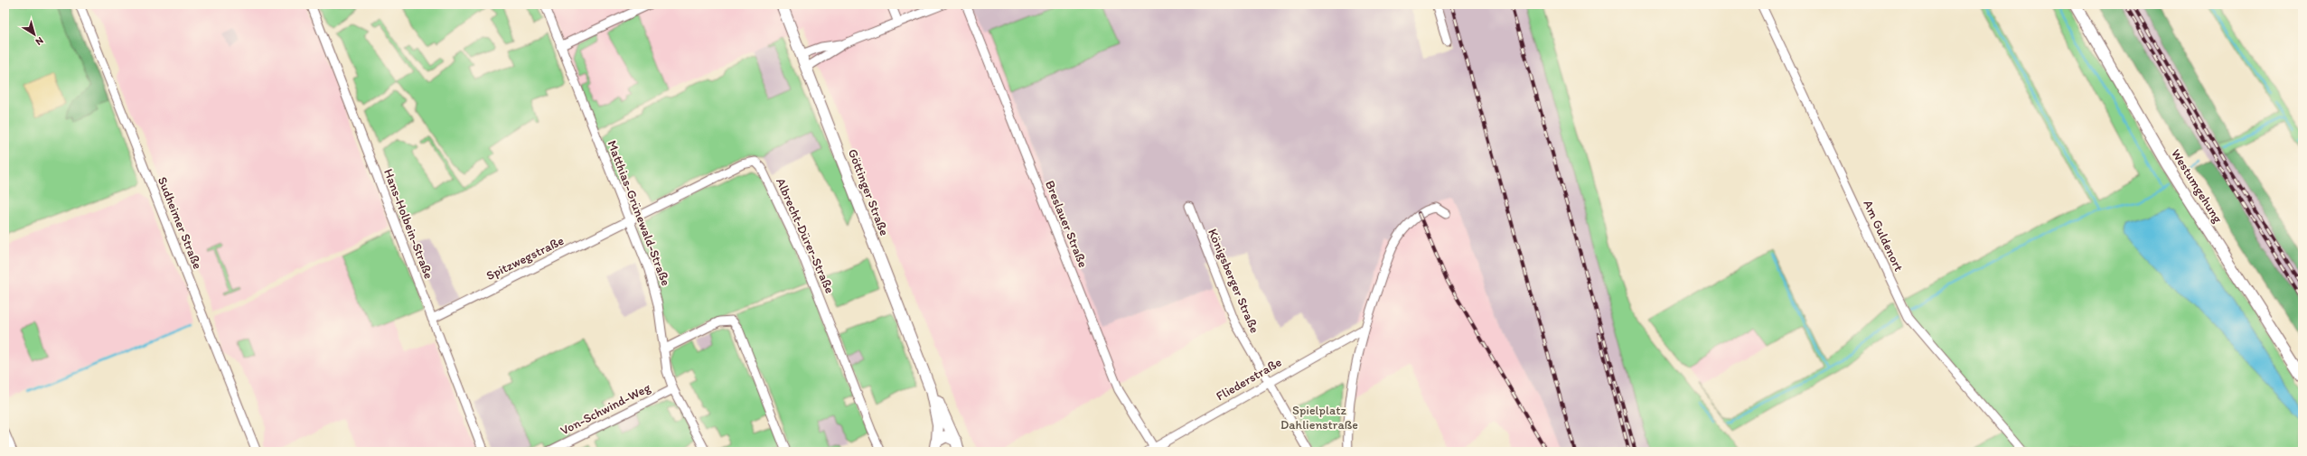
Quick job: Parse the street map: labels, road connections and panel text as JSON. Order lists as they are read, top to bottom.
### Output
{
  "streets": {
    "main road": ["Westumgehung", "Göttinger Straße"],
    "street": [
      "Matthias-Grünewald-Straße",
      "Sudheimer Straße",
      "Hans-Holbein-Straße",
      "Breslauer Straße",
      "Albrecht-Dürer-Straße",
      "Am Guldenort",
      "Spitzwegstraße",
      "Königsberger Straße",
      "Fliederstraße",
      "Von-Schwind-Weg"
    ]
  },
  "crossings": [
    ["Matthias-Grünewald-Straße", "Albrecht-Dürer-Straße"],
    ["Matthias-Grünewald-Straße", "Spitzwegstraße"],
    ["Matthias-Grünewald-Straße", "Von-Schwind-Weg"],
    ["Hans-Holbein-Straße", "Spitzwegstraße"],
    ["Breslauer Straße", "Fliederstraße"],
    ["Albrecht-Dürer-Straße", "Spitzwegstraße"],
    ["Königsberger Straße", "Fliederstraße"]
  ],
  "parks": ["Spielplatz Dahlienstraße"],
  "north": "bottom right"
}
